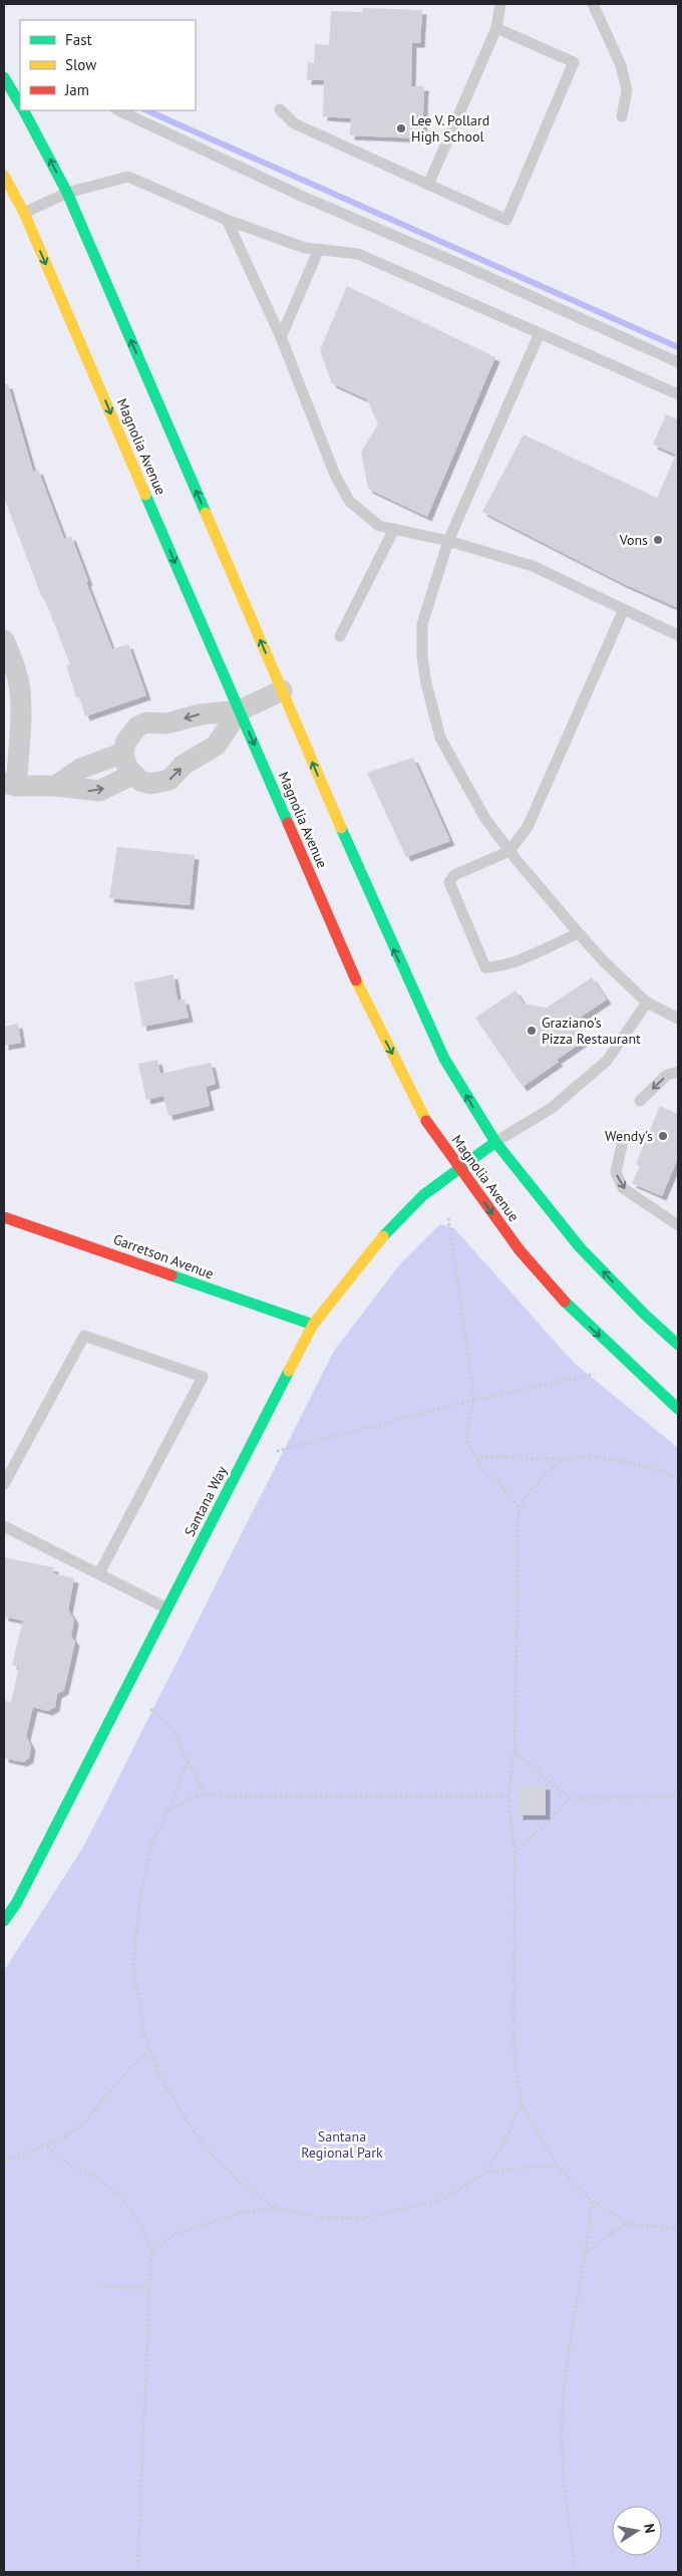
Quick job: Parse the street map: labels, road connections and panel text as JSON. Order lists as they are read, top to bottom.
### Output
{
  "streets": {
    "main road": ["Magnolia Avenue", "Garretson Avenue", "Santana Way"]
  },
  "crossings": [
    ["Magnolia Avenue", "Santana Way"],
    ["Garretson Avenue", "Santana Way"]
  ],
  "parks": ["Santana Regional Park"],
  "places": [
    "Lee V. Pollard High School",
    "Vons",
    "Graziano's Pizza Restaurant",
    "Wendy's"
  ],
  "legend": ["Fast", "Slow", "Jam"],
  "north": "right"
}
